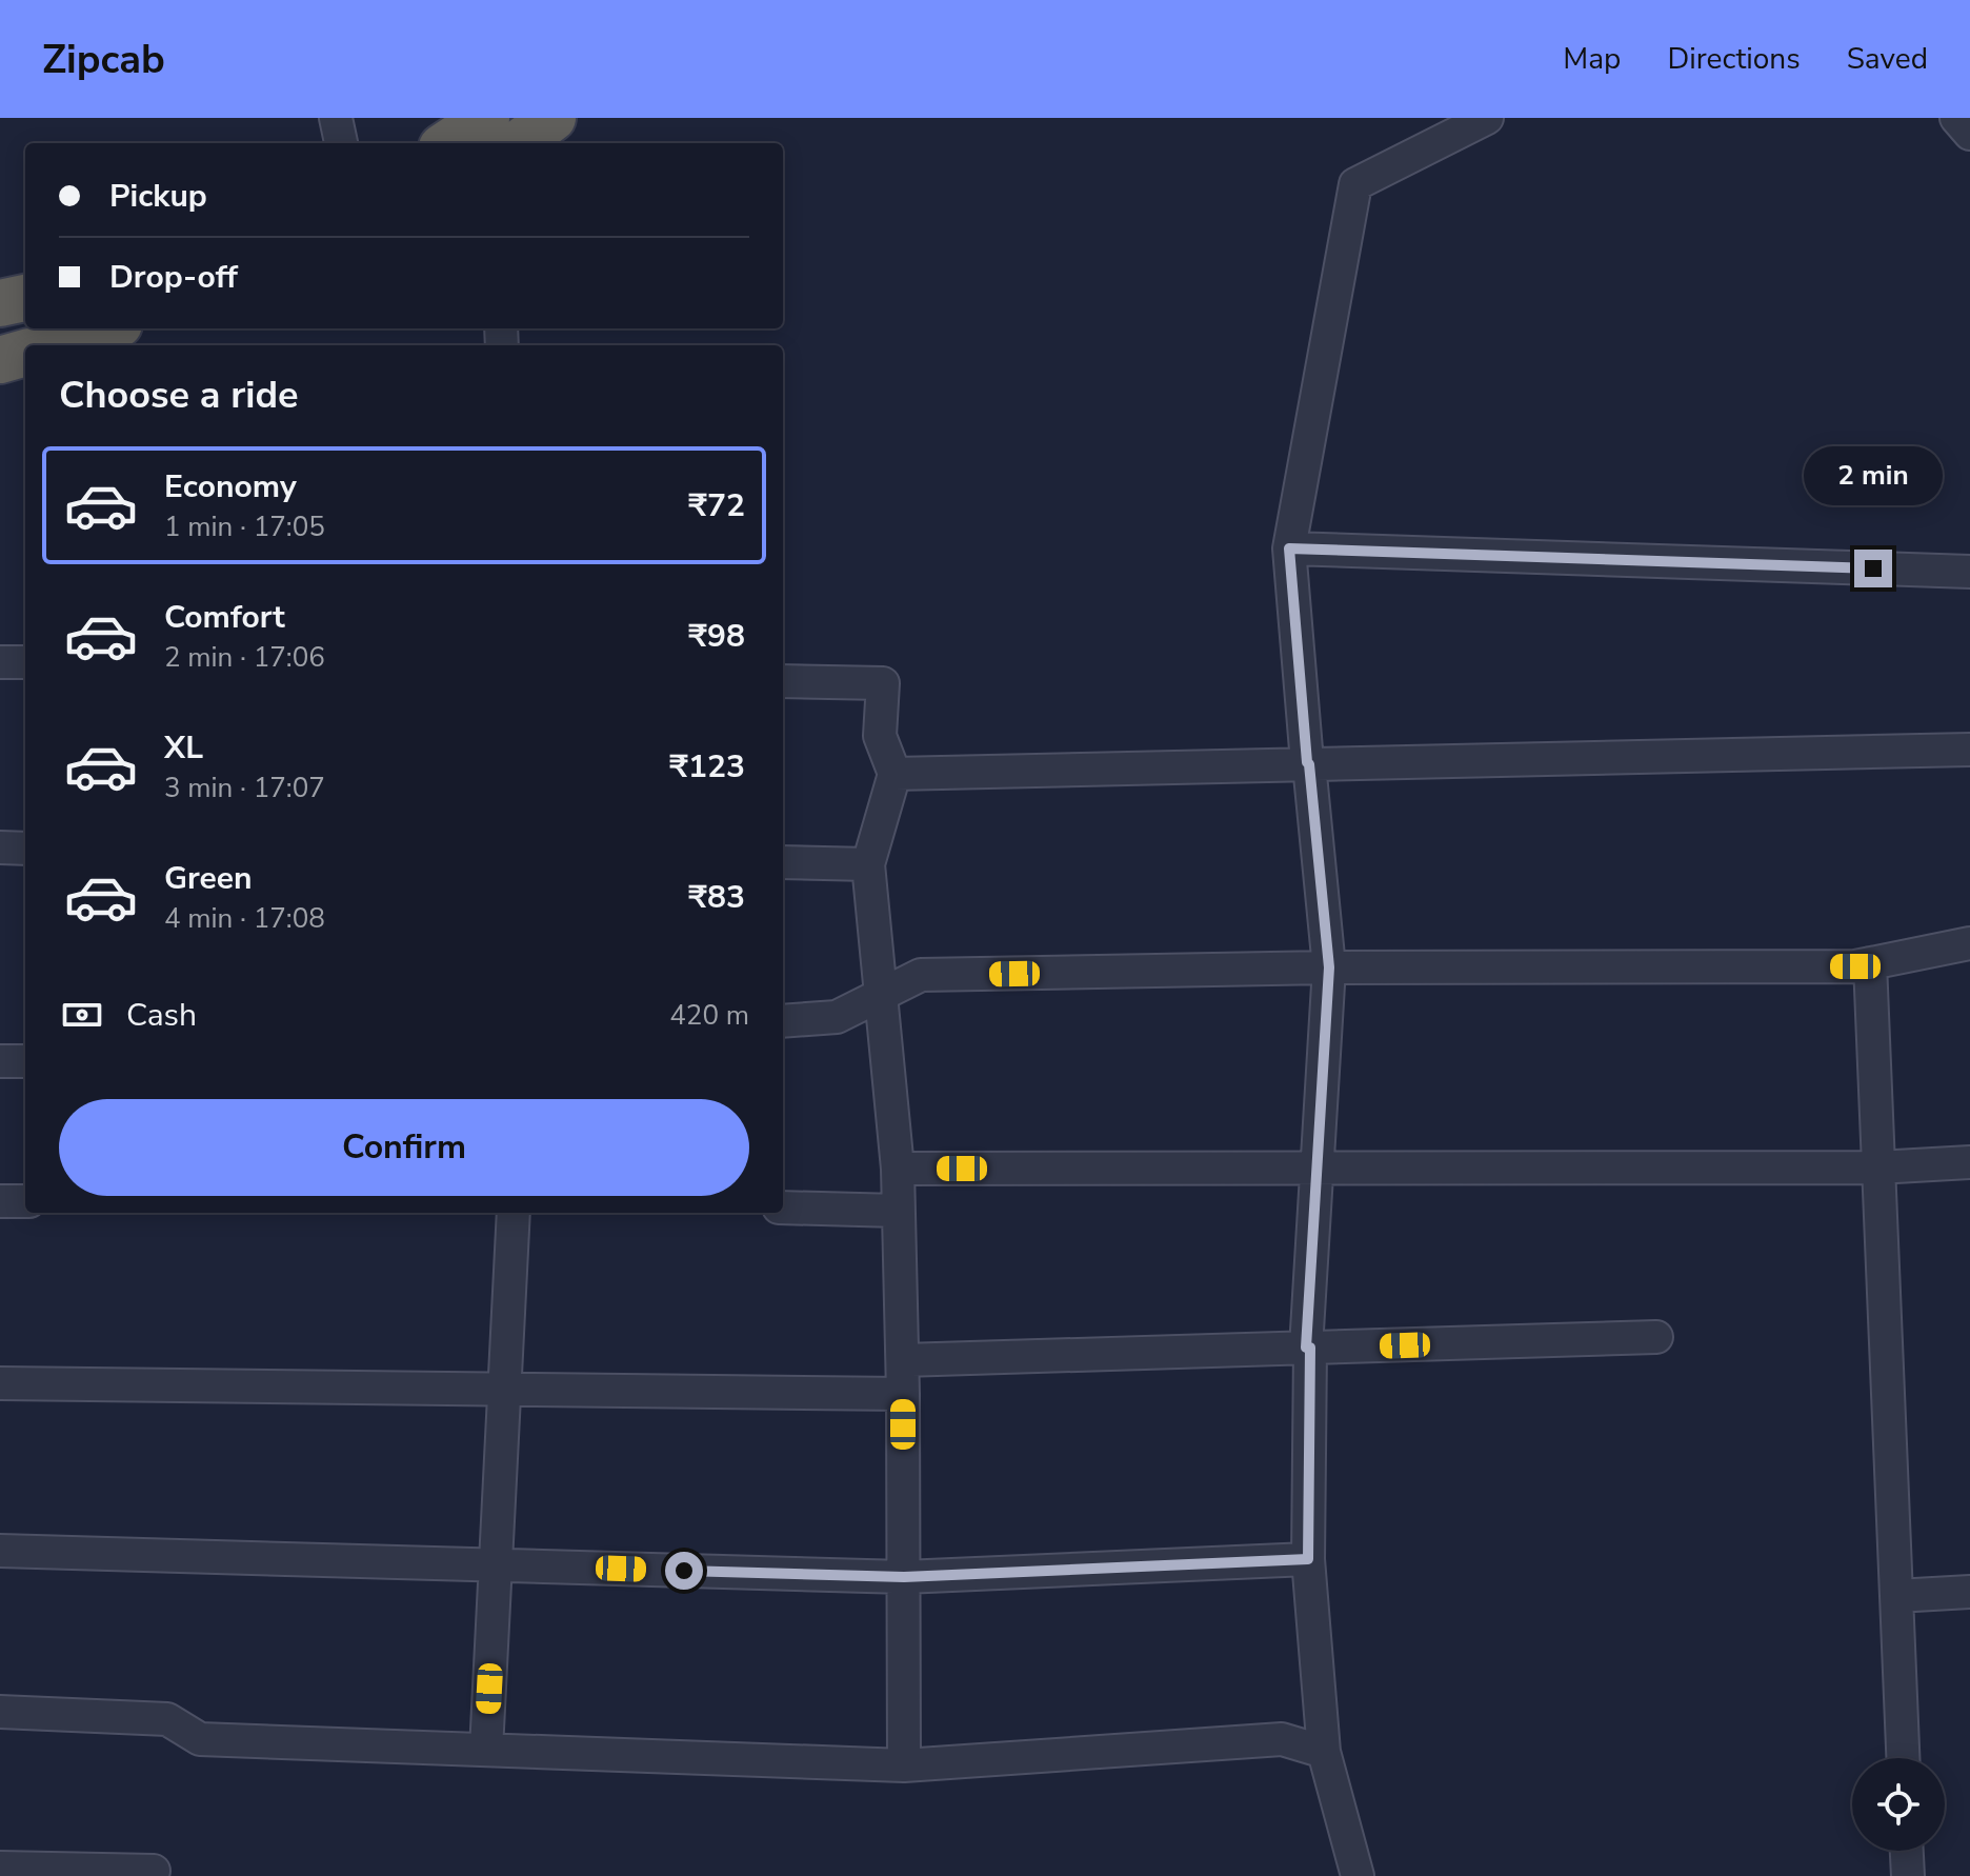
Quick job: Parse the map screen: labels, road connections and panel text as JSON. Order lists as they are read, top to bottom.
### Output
{
  "page": {
    "header": "Zipcab",
    "nav": ["Map", "Directions", "Saved"],
    "banner": ["Pickup", "Drop-off"],
    "heading": "Choose a ride",
    "bubble": "2 min",
    "list": [
      {
        "name": "Economy",
        "note": "1 min · 17:05",
        "value": "₹72"
      },
      {
        "name": "Comfort",
        "note": "2 min · 17:06",
        "value": "₹98"
      },
      {
        "name": "XL",
        "note": "3 min · 17:07",
        "value": "₹123"
      },
      {
        "name": "Green",
        "note": "4 min · 17:08",
        "value": "₹83"
      }
    ],
    "pay": ["Cash", "420 m"],
    "buttons": "Confirm"
  }
}
